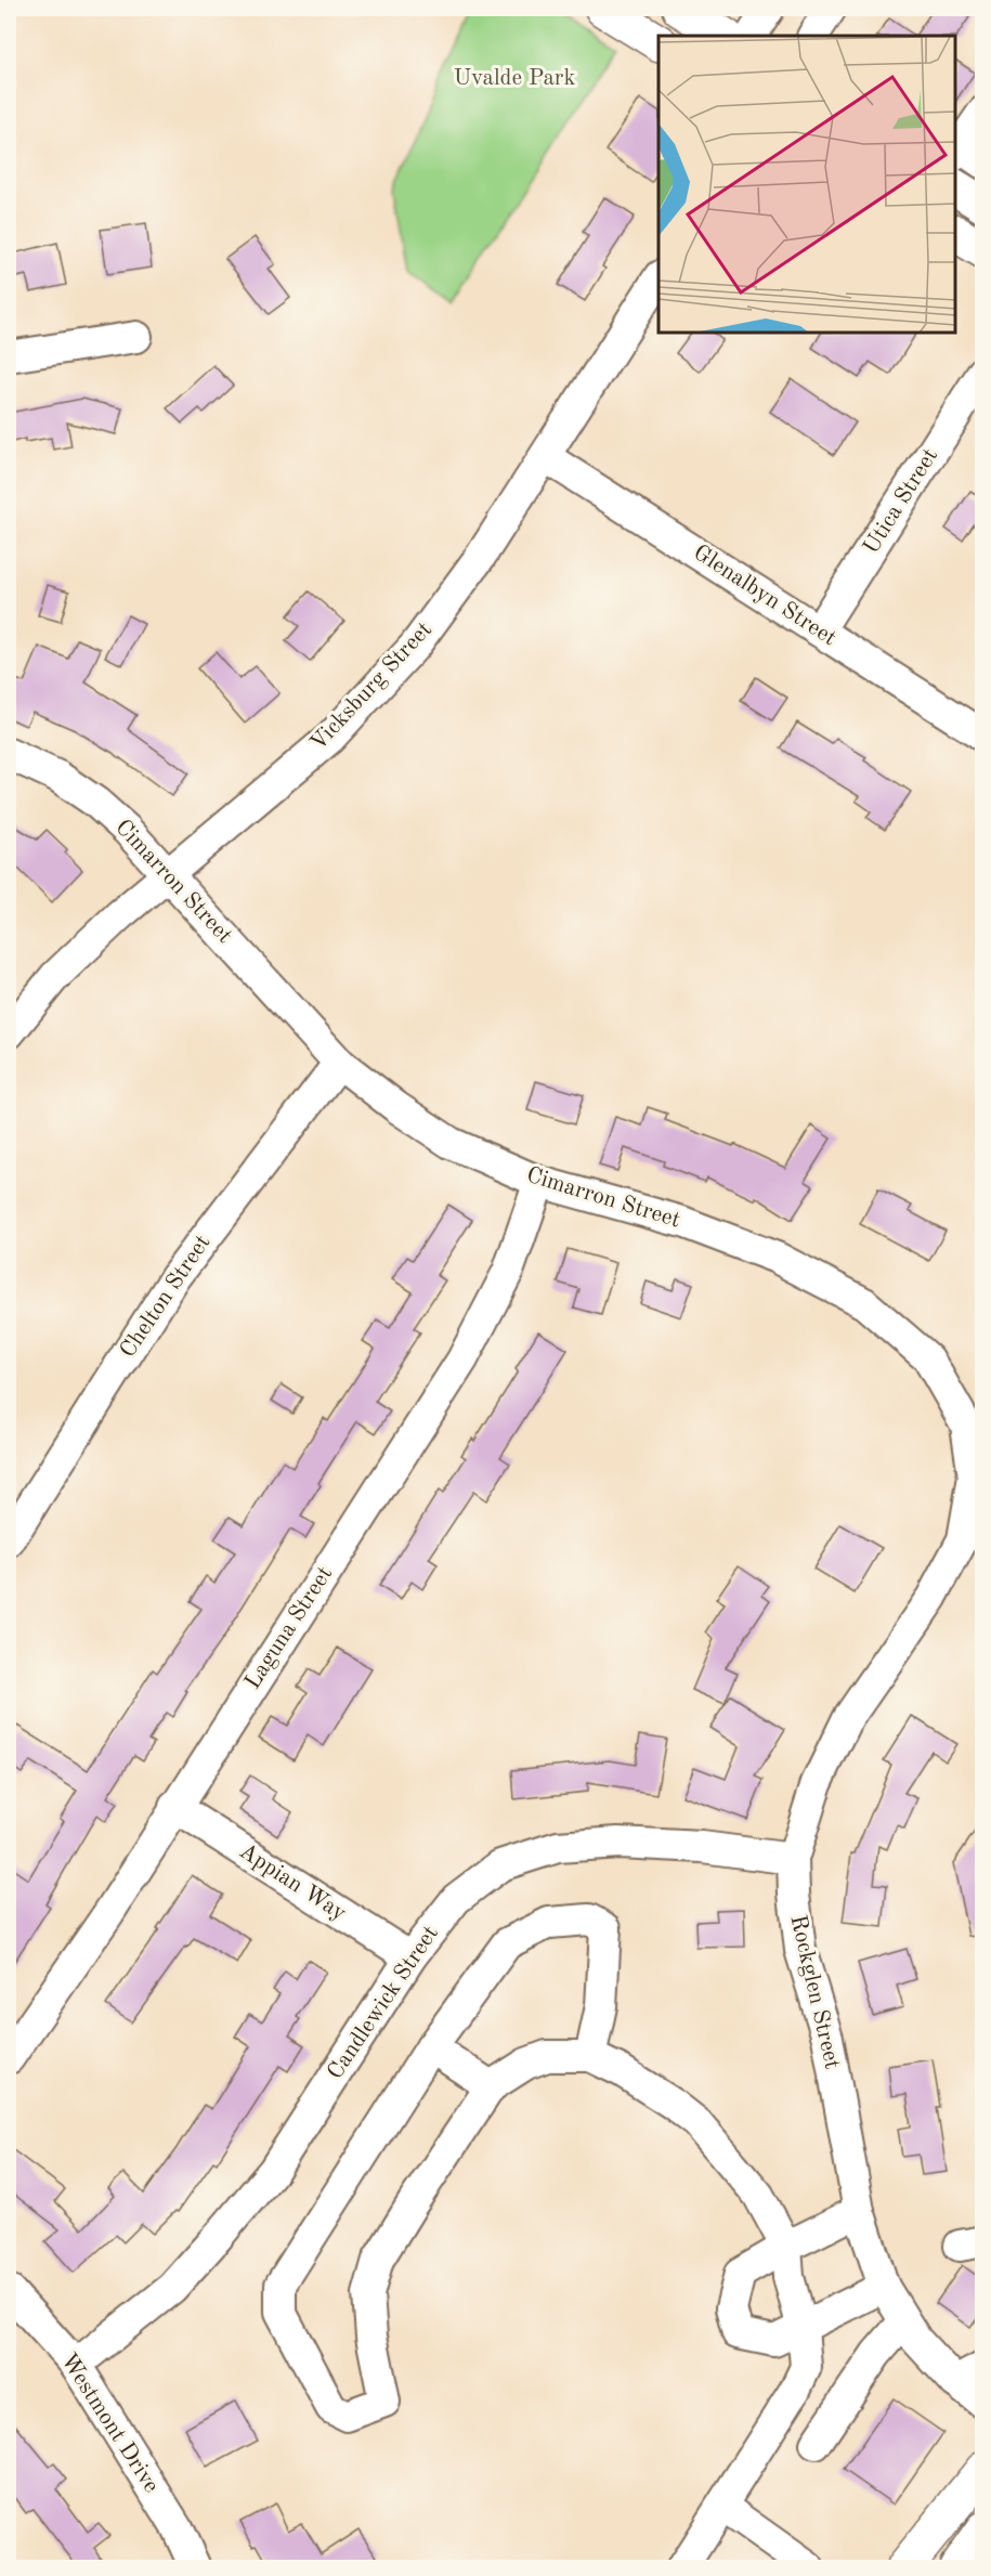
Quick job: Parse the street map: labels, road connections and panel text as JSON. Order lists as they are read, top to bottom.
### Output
{
  "streets": {
    "street": [
      "Utica Street",
      "Glenalbyn Street",
      "Vicksburg Street",
      "Cimarron Street",
      "Chelton Street",
      "Laguna Street",
      "Appian Way",
      "Rockglen Street",
      "Candlewick Street",
      "Westmont Drive"
    ]
  },
  "crossings": [
    ["Utica Street", "Glenalbyn Street"],
    ["Glenalbyn Street", "Vicksburg Street"],
    ["Vicksburg Street", "Cimarron Street"],
    ["Cimarron Street", "Chelton Street"],
    ["Cimarron Street", "Laguna Street"],
    ["Cimarron Street", "Rockglen Street"],
    ["Laguna Street", "Appian Way"],
    ["Appian Way", "Candlewick Street"],
    ["Rockglen Street", "Candlewick Street"],
    ["Candlewick Street", "Westmont Drive"]
  ],
  "parks": ["Uvalde Park"]
}
